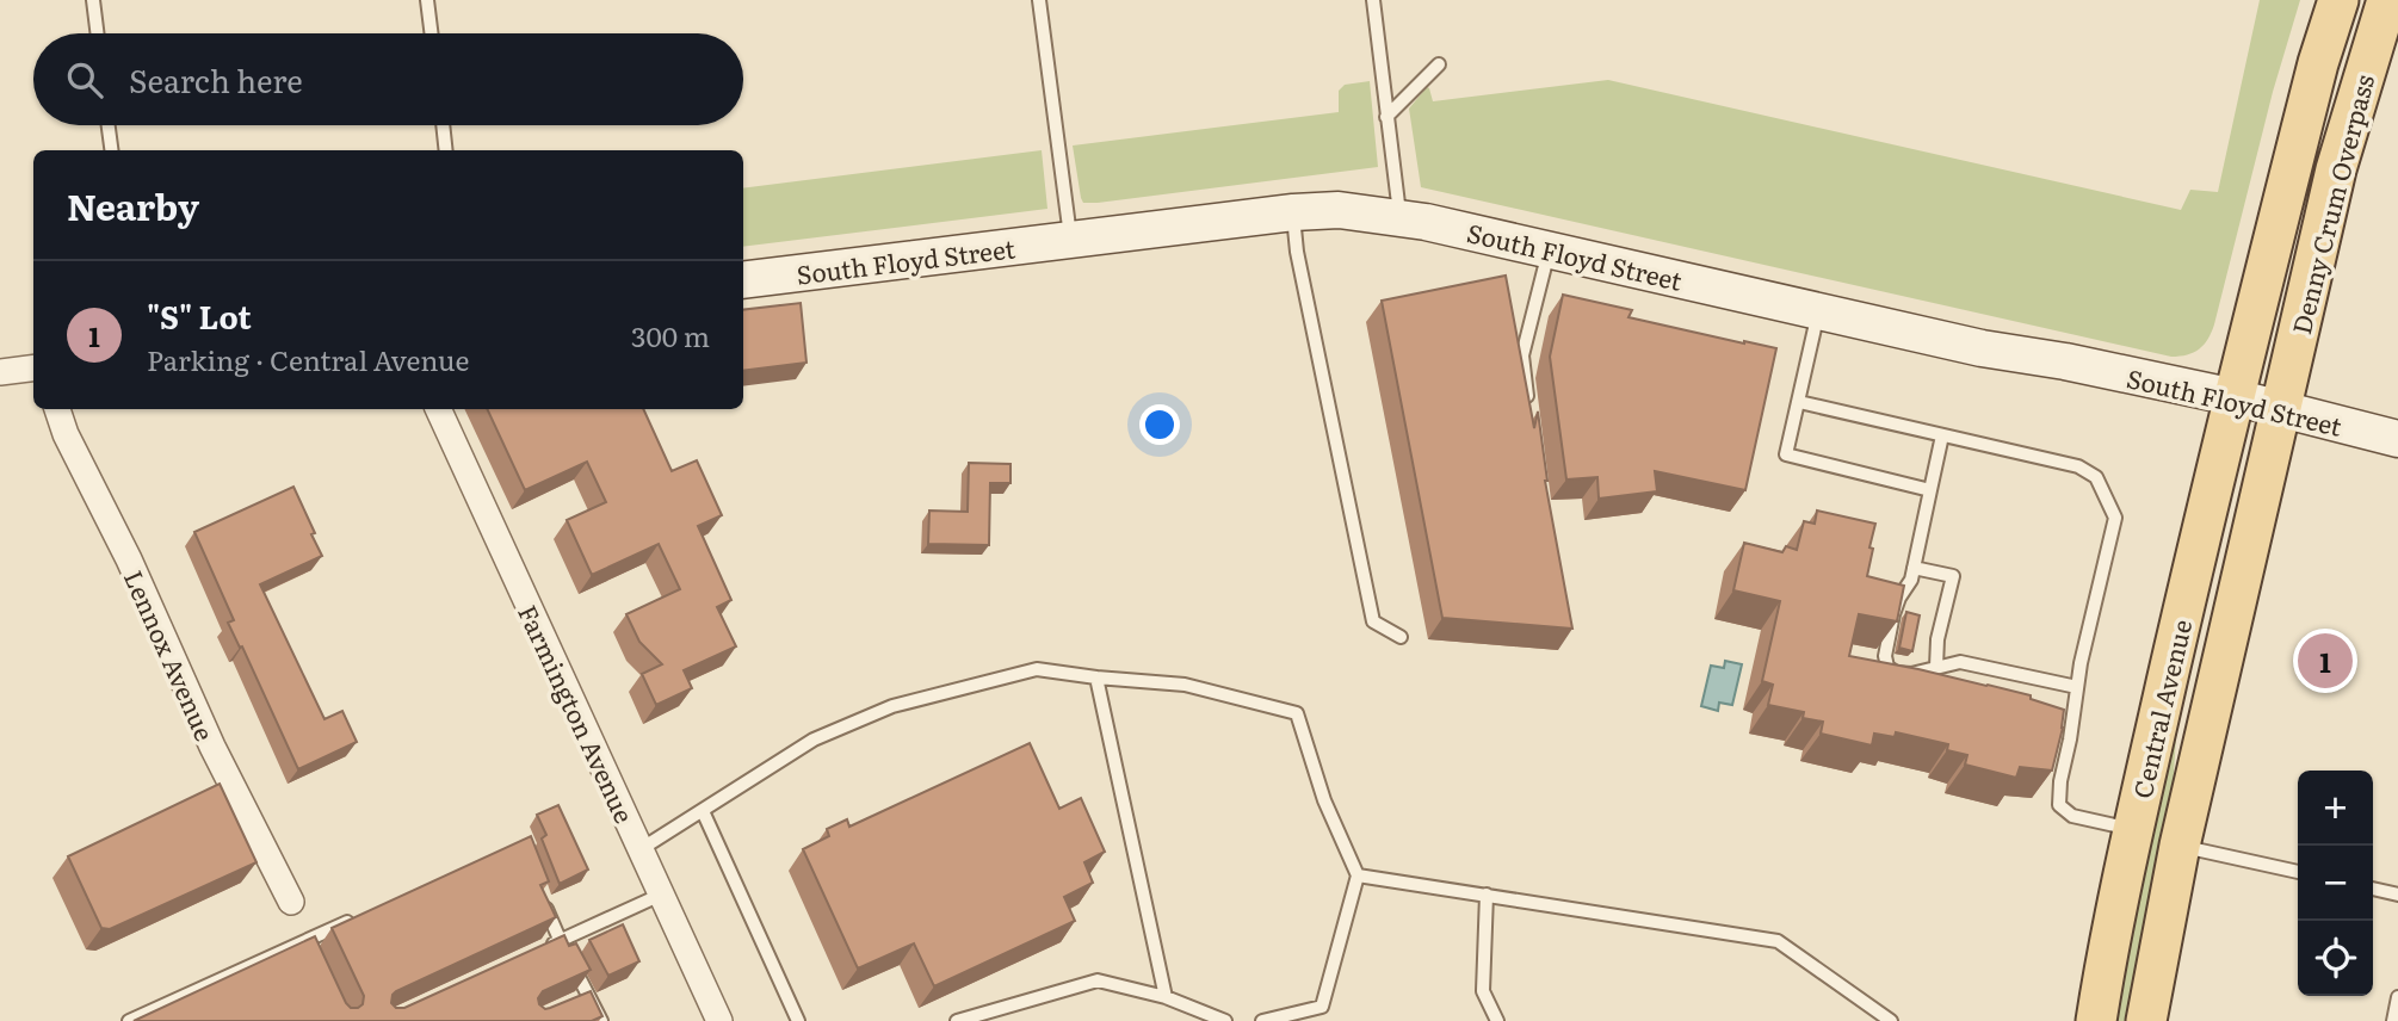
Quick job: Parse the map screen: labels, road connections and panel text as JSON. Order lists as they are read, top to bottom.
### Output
{
  "streets": {
    "main road": ["Denny Crum Overpass", "Central Avenue"],
    "street": ["South Floyd Street", "Lennox Avenue", "Farmington Avenue"]
  },
  "crossings": [
    ["Denny Crum Overpass", "South Floyd Street"],
    ["Denny Crum Overpass", "Central Avenue"],
    ["South Floyd Street", "Central Avenue"]
  ],
  "page": {
    "search": "Search here",
    "heading": "Nearby",
    "list": [
      {
        "mark": "1",
        "name": "\"S\" Lot",
        "note": "Parking · Central Avenue",
        "value": "300 m"
      }
    ],
    "pins": "1",
    "map_buttons": ["+", "−"]
  }
}
